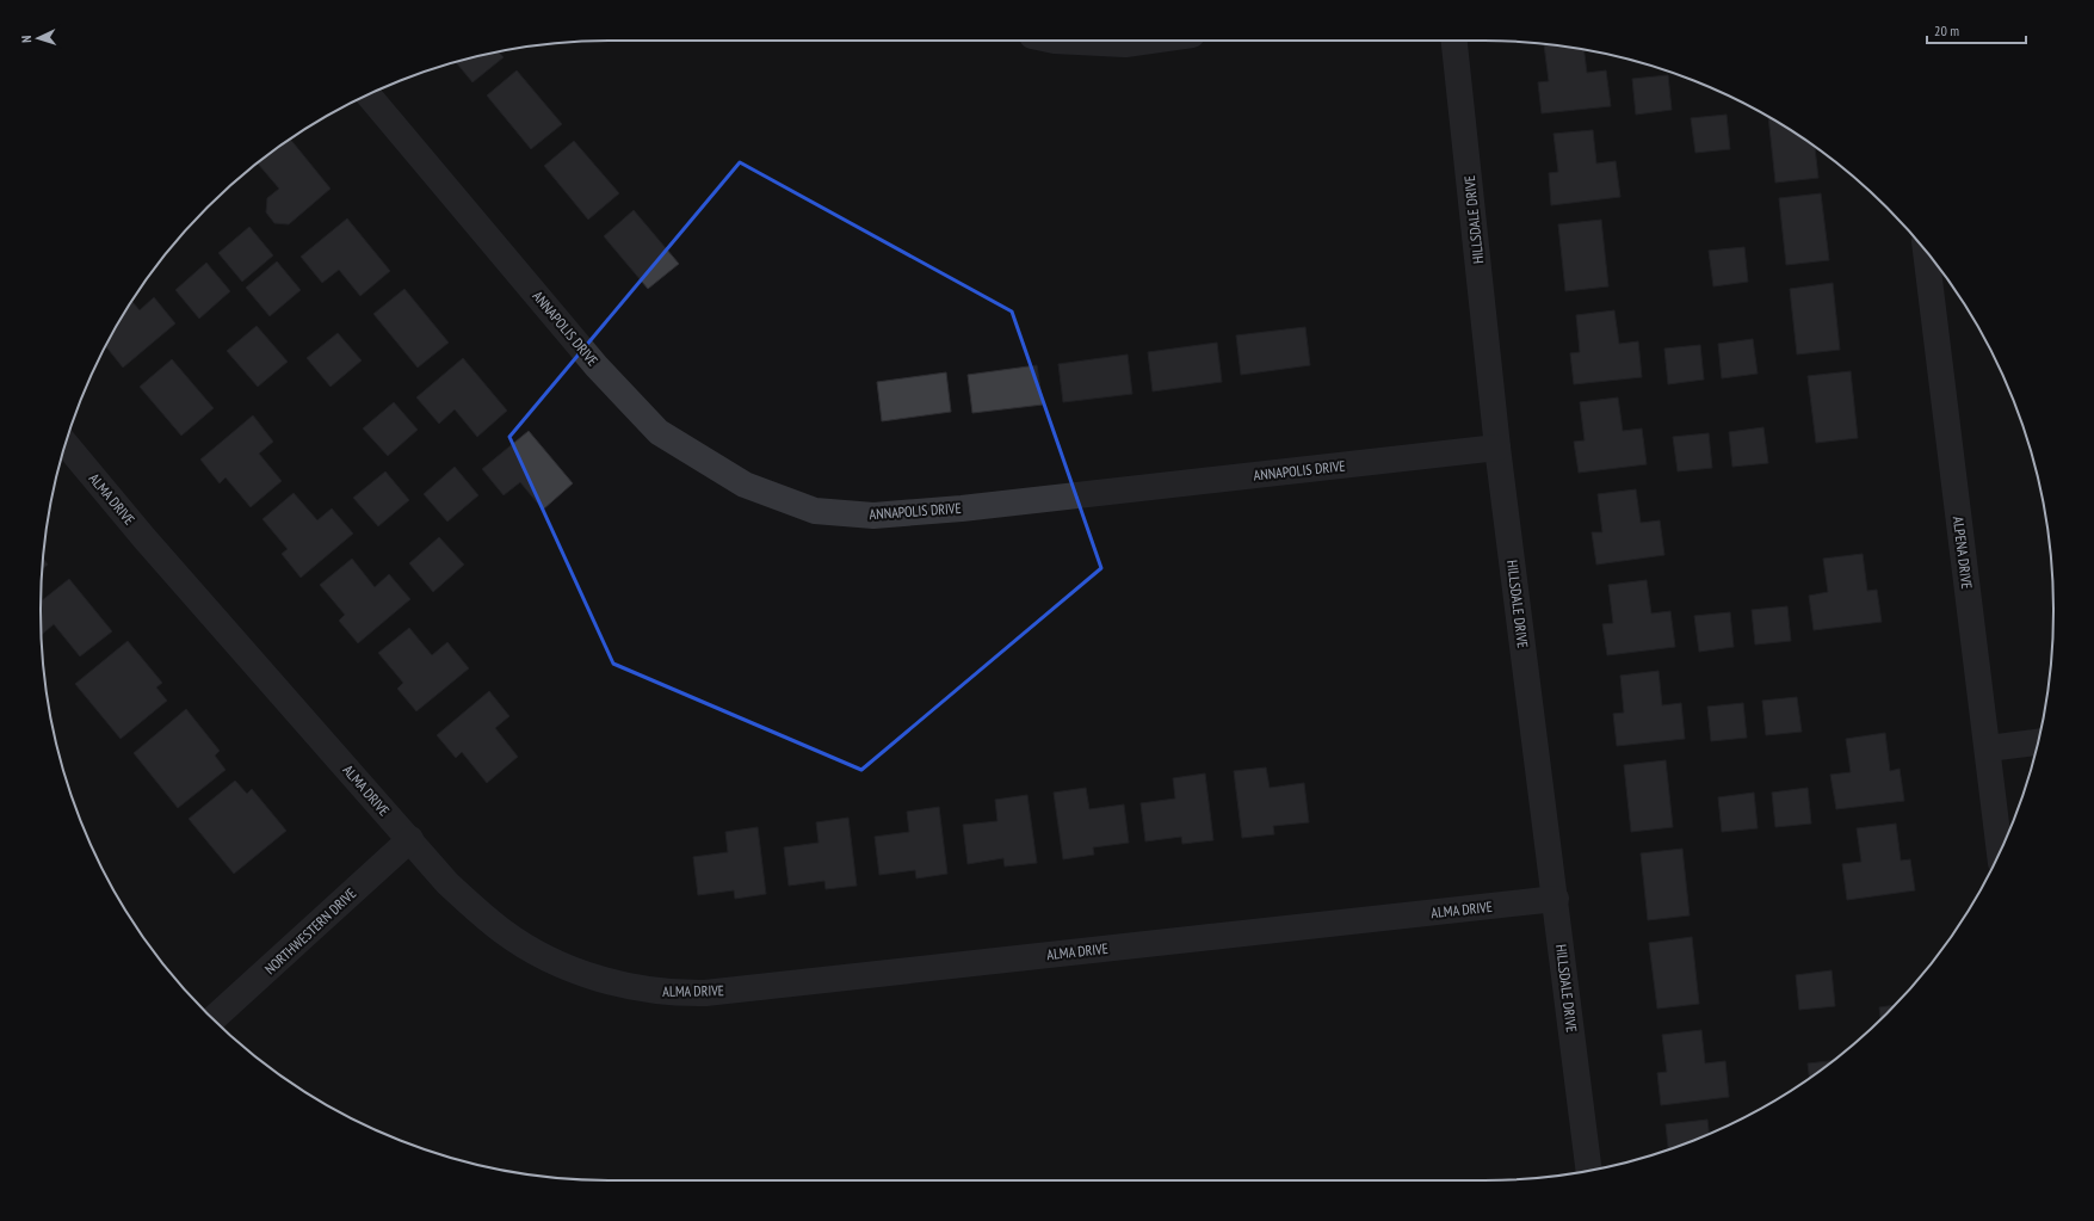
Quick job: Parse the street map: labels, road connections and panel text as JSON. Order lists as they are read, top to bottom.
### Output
{
  "streets": {
    "street": [
      "HILLSDALE DRIVE",
      "ANNAPOLIS DRIVE",
      "ALMA DRIVE",
      "ALPENA DRIVE",
      "NORTHWESTERN DRIVE"
    ]
  },
  "crossings": [
    ["HILLSDALE DRIVE", "ANNAPOLIS DRIVE"],
    ["HILLSDALE DRIVE", "ALMA DRIVE"],
    ["ALMA DRIVE", "NORTHWESTERN DRIVE"]
  ],
  "scale_bar": "20 m",
  "north": "left"
}
